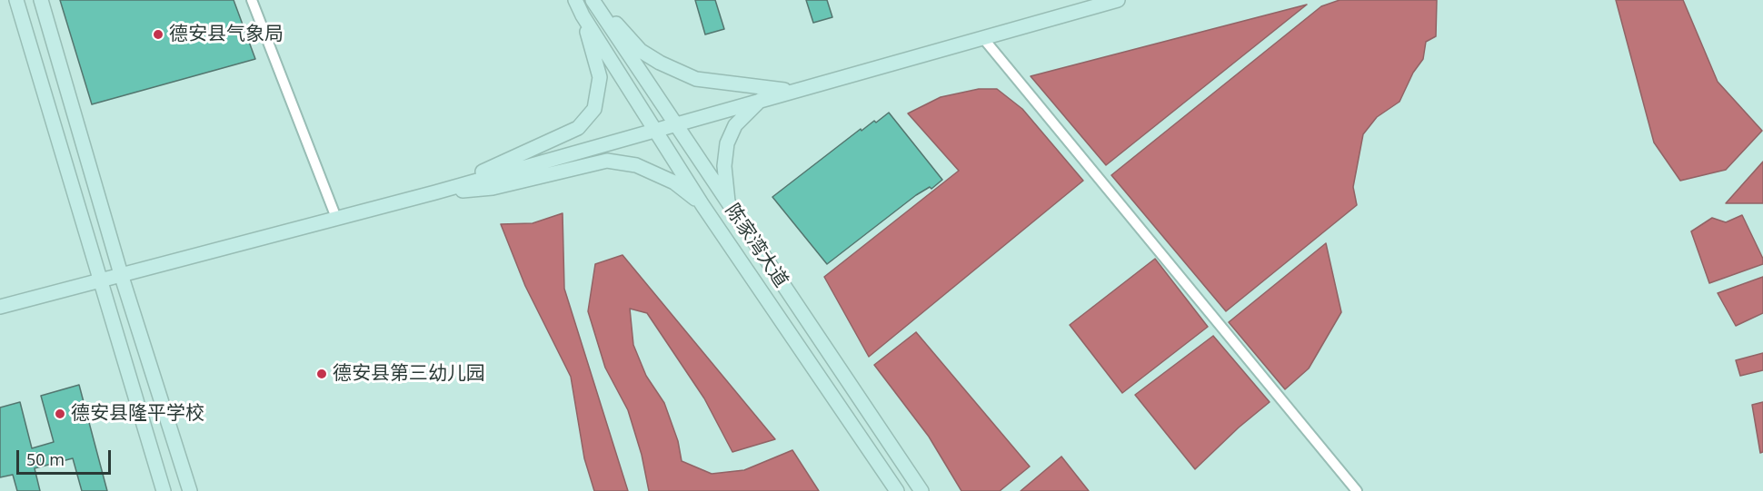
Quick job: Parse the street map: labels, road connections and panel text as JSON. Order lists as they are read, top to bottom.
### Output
{
  "streets": {
    "main road": ["陈家湾大道"]
  },
  "places": ["德安县气象局", "德安县第三幼儿园", "德安县隆平学校"],
  "scale_bar": "50 m"
}
